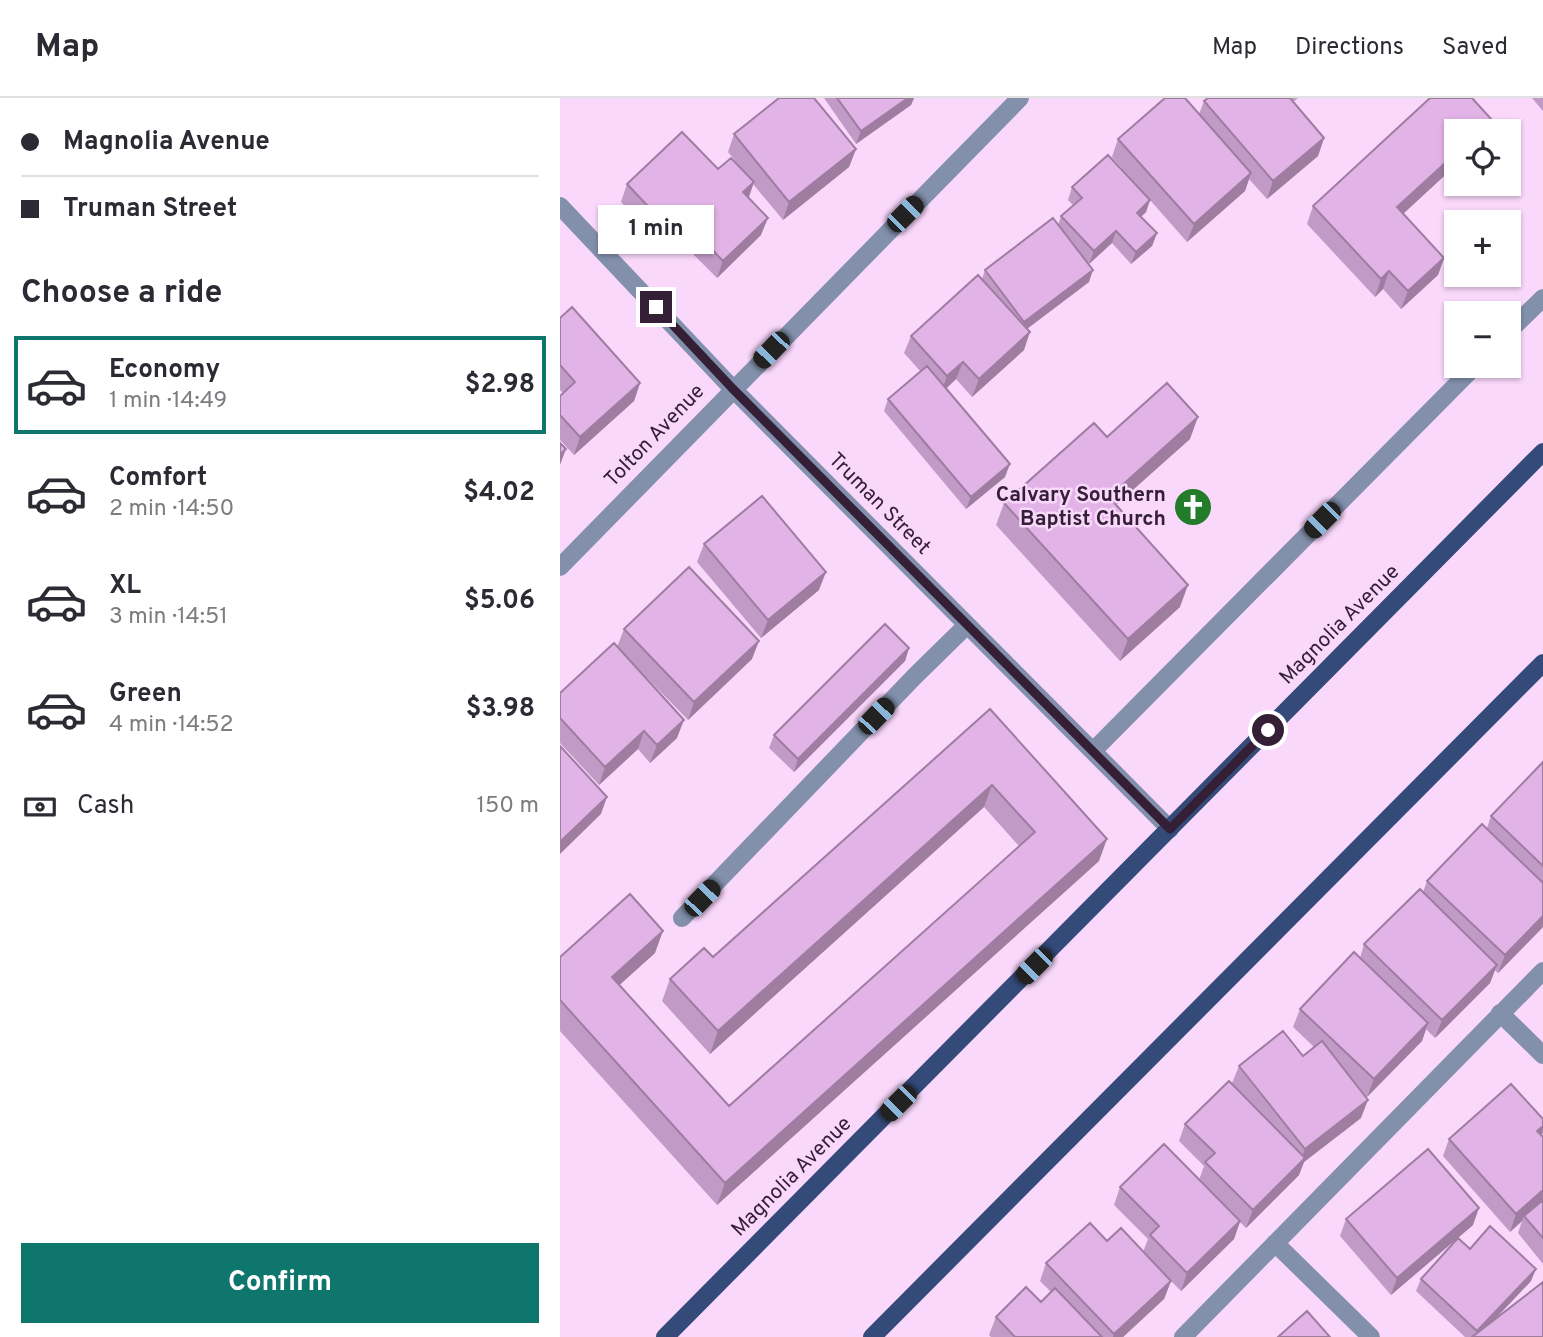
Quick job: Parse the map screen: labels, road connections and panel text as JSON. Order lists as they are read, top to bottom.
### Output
{
  "streets": {
    "main road": ["Magnolia Avenue"],
    "street": ["Tolton Avenue", "Truman Street"]
  },
  "crossings": [
    ["Tolton Avenue", "Truman Street"],
    ["Truman Street", "Magnolia Avenue"]
  ],
  "places": {
    "church": ["Calvary Southern Baptist Church"]
  },
  "page": {
    "header": "Map",
    "nav": ["Map", "Directions", "Saved"],
    "banner": ["Magnolia Avenue", "Truman Street"],
    "map_buttons": ["+", "−"],
    "bubble": "1 min",
    "heading": "Choose a ride",
    "list": [
      {
        "name": "Economy",
        "note": "1 min · 14:49",
        "value": "$2.98"
      },
      {
        "name": "Comfort",
        "note": "2 min · 14:50",
        "value": "$4.02"
      },
      {
        "name": "XL",
        "note": "3 min · 14:51",
        "value": "$5.06"
      },
      {
        "name": "Green",
        "note": "4 min · 14:52",
        "value": "$3.98"
      }
    ],
    "pay": ["Cash", "150 m"],
    "buttons": "Confirm"
  }
}
